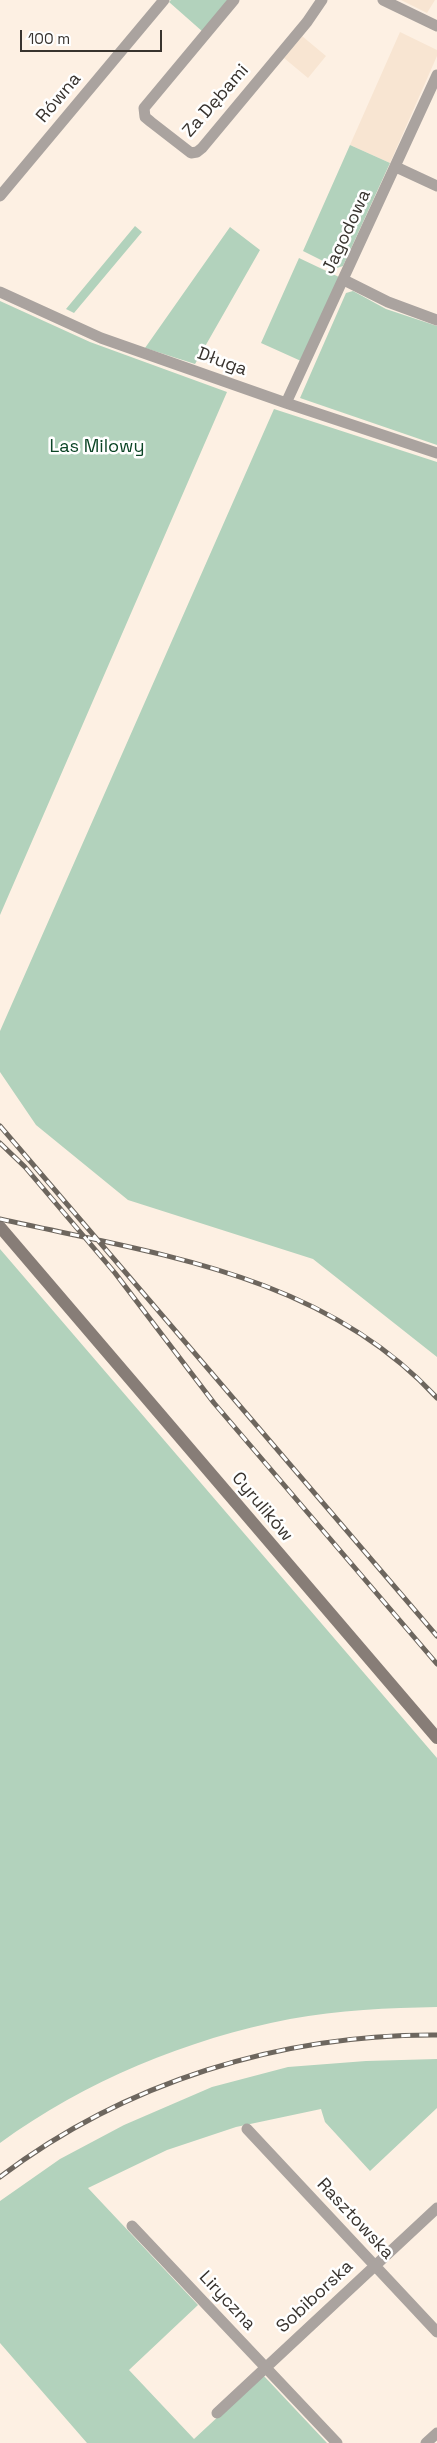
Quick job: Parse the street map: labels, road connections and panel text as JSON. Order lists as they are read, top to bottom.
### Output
{
  "streets": {
    "main road": ["Cyrulików"],
    "street": [
      "Równa",
      "Za Dębami",
      "Jagodowa",
      "Długa",
      "Rasztowska",
      "Sobiborska",
      "Liryczna"
    ]
  },
  "crossings": [
    ["Jagodowa", "Długa"],
    ["Rasztowska", "Sobiborska"],
    ["Sobiborska", "Liryczna"]
  ],
  "parks": ["Las Milowy"],
  "scale_bar": "100 m"
}
